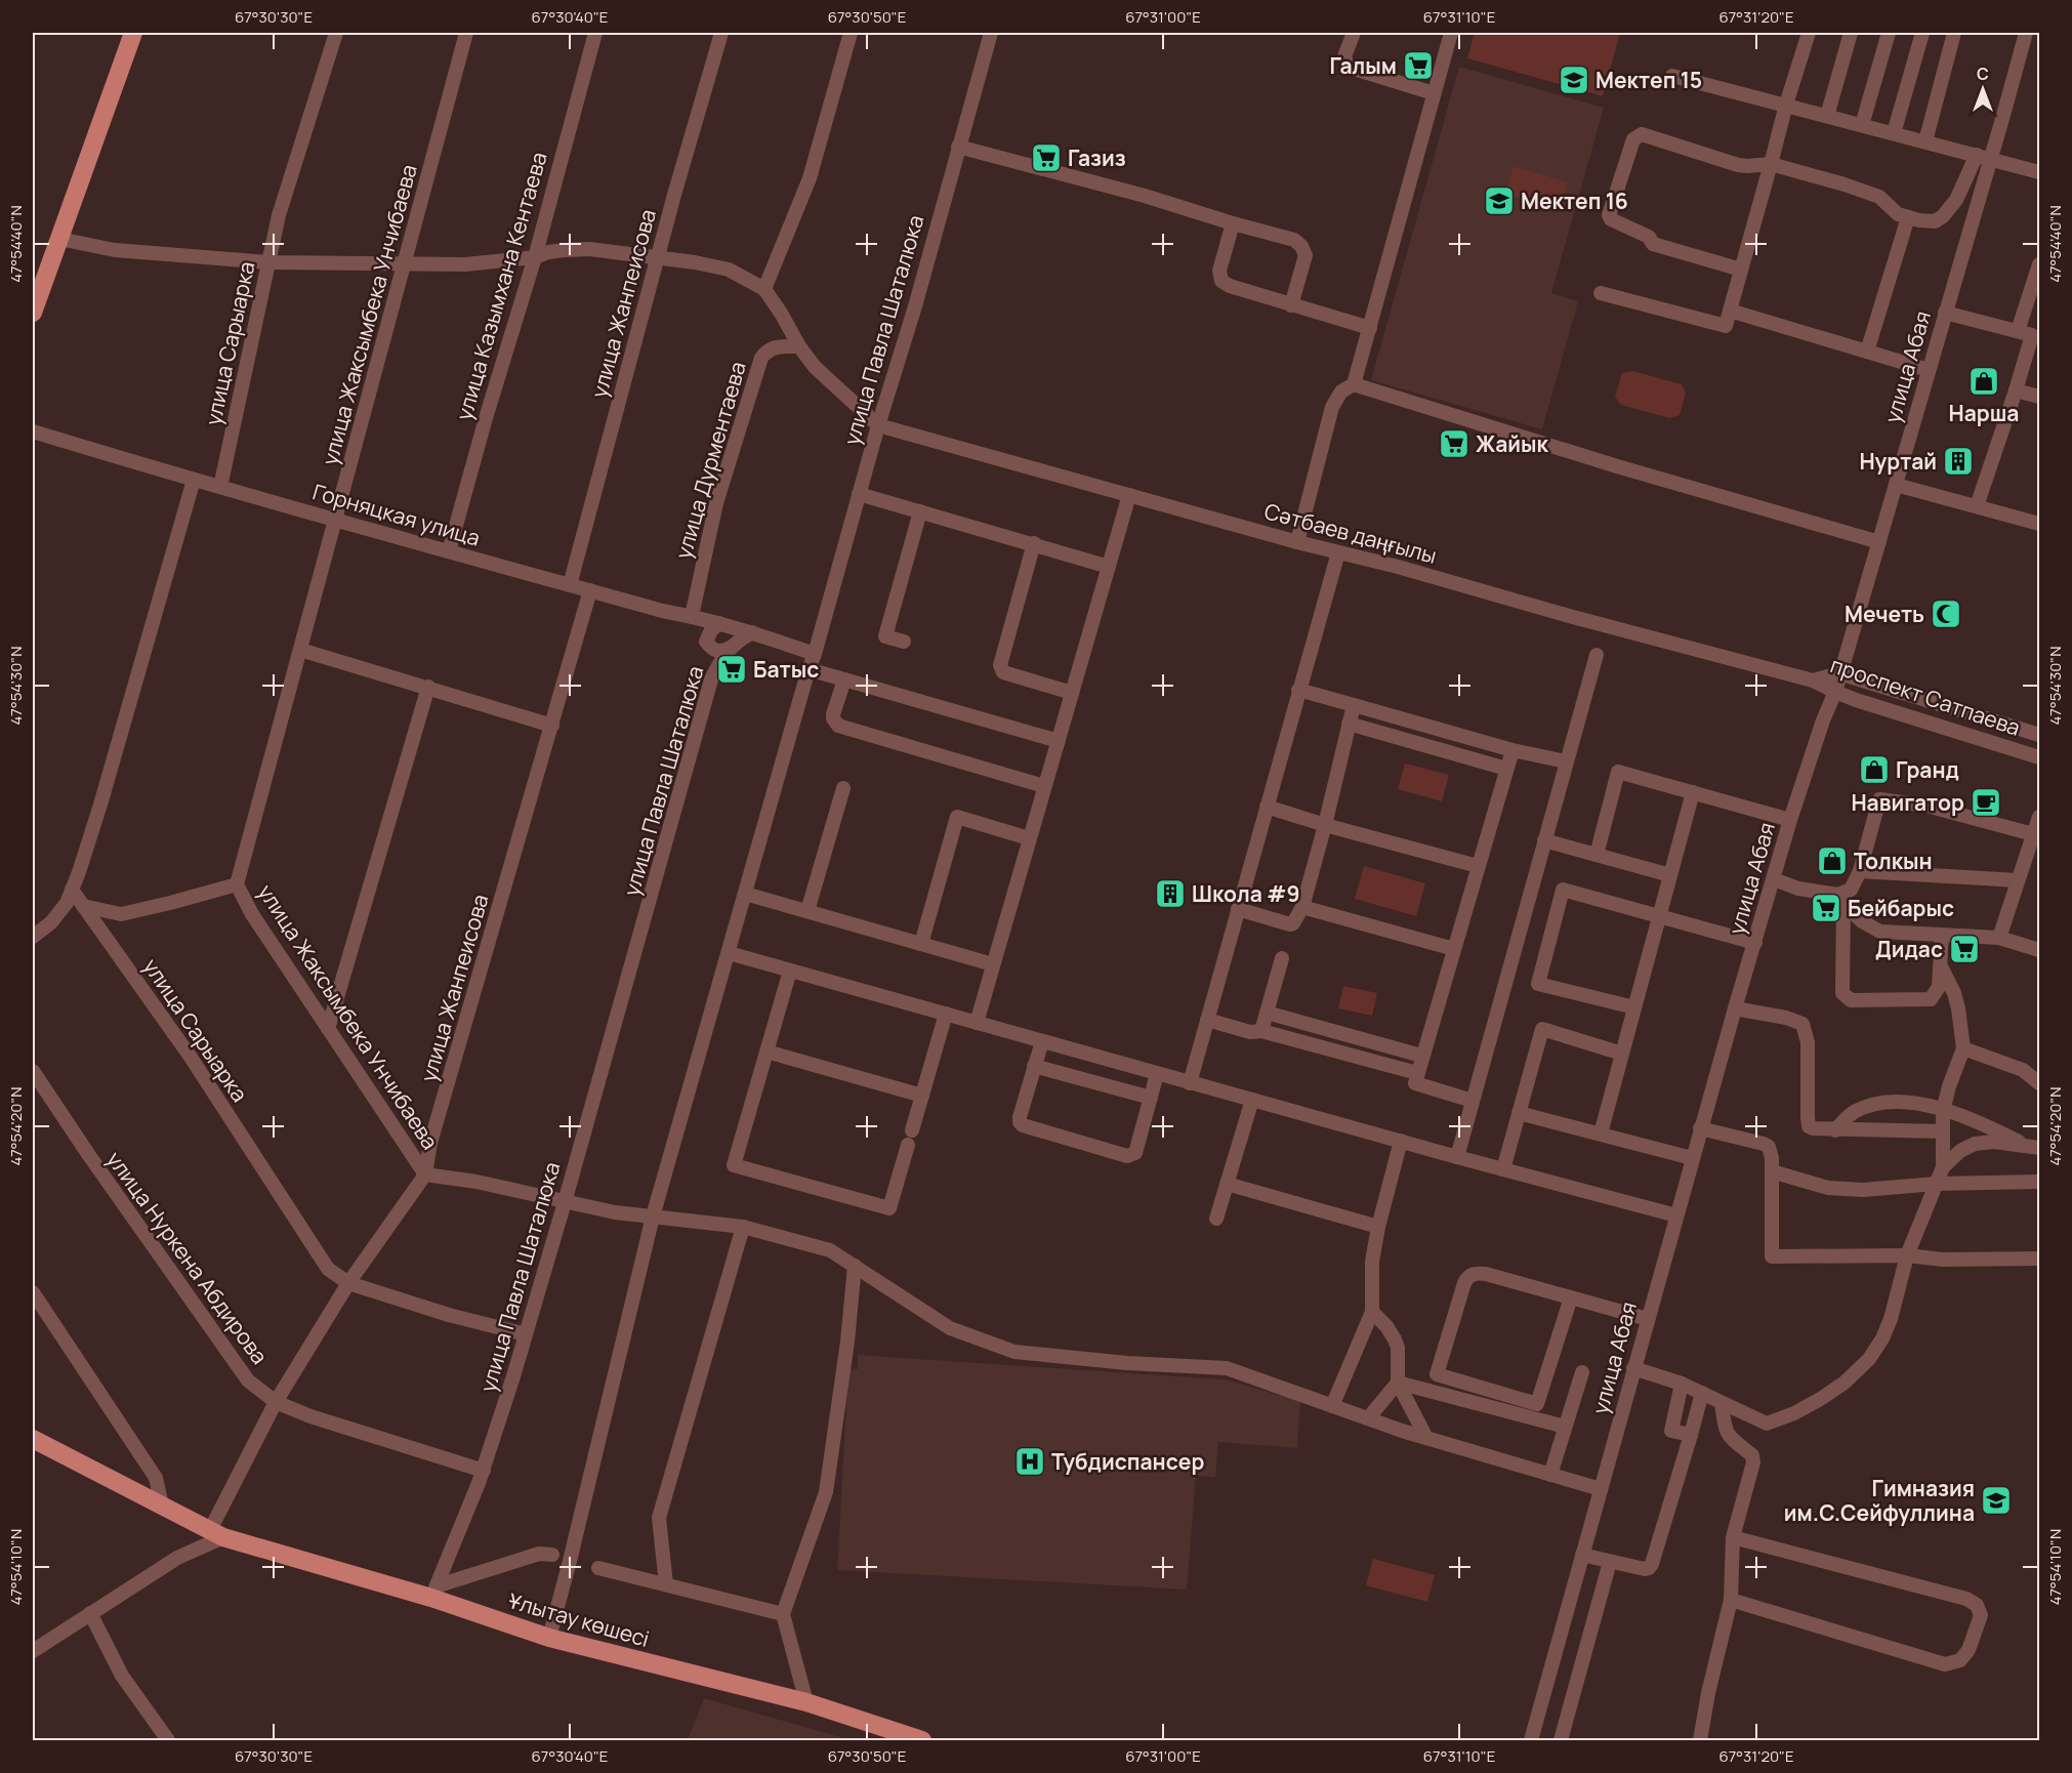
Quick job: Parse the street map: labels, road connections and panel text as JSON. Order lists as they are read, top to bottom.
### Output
{
  "streets": {
    "main road": ["Ұлытау көшесі"],
    "street": [
      "улица Казымхана Кентаева",
      "улица Жанпеисова",
      "улица Жаксымбека Унчибаева",
      "улица Павла Шаталюка",
      "улица Сарыарка",
      "улица Абая",
      "улица Дурментаева",
      "Горняцкая улица",
      "Сәтбаев даңғылы",
      "проспект Сатпаева",
      "улица Нуркена Абдирова"
    ]
  },
  "crossings": [
    ["улица Казымхана Кентаева", "Горняцкая улица"],
    ["улица Жанпеисова", "улица Жаксымбека Унчибаева"],
    ["улица Жанпеисова", "улица Сарыарка"],
    ["улица Жанпеисова", "Горняцкая улица"],
    ["улица Жанпеисова", "улица Нуркена Абдирова"],
    ["улица Жанпеисова", "Ұлытау көшесі"],
    ["улица Жаксымбека Унчибаева", "улица Павла Шаталюка"],
    ["улица Жаксымбека Унчибаева", "улица Абая"],
    ["улица Жаксымбека Унчибаева", "Горняцкая улица"],
    ["улица Павла Шаталюка", "улица Сарыарка"],
    ["улица Павла Шаталюка", "Горняцкая улица"],
    ["улица Павла Шаталюка", "Сәтбаев даңғылы"],
    ["улица Павла Шаталюка", "улица Нуркена Абдирова"],
    ["улица Павла Шаталюка", "Ұлытау көшесі"],
    ["улица Сарыарка", "Горняцкая улица"],
    ["улица Абая", "проспект Сатпаева"],
    ["улица Дурментаева", "Горняцкая улица"],
    ["Сәтбаев даңғылы", "проспект Сатпаева"]
  ],
  "places": {
    "supermarket": [
      "Галым",
      "Газиз",
      "Жайык",
      "Батыс",
      "Бейбарыс",
      "Дидас"
    ],
    "school or university": ["Мектеп 15", "Мектеп 16", "Гимназия им.С.Сейфуллина"],
    "shop": ["Нарша", "Гранд", "Толкын"],
    "building": ["Нуртай", "Школа #9"],
    "mosque": ["Мечеть"],
    "cafe": ["Навигатор"],
    "hospital": ["Тубдиспансер"]
  },
  "north": "top",
  "coordinates": [
    "67°30'30\"E",
    "67°30'40\"E",
    "67°30'50\"E",
    "67°31'00\"E",
    "67°31'10\"E",
    "67°31'20\"E",
    "47°54'40\"N",
    "47°54'30\"N",
    "47°54'20\"N",
    "47°54'10\"N"
  ]
}
